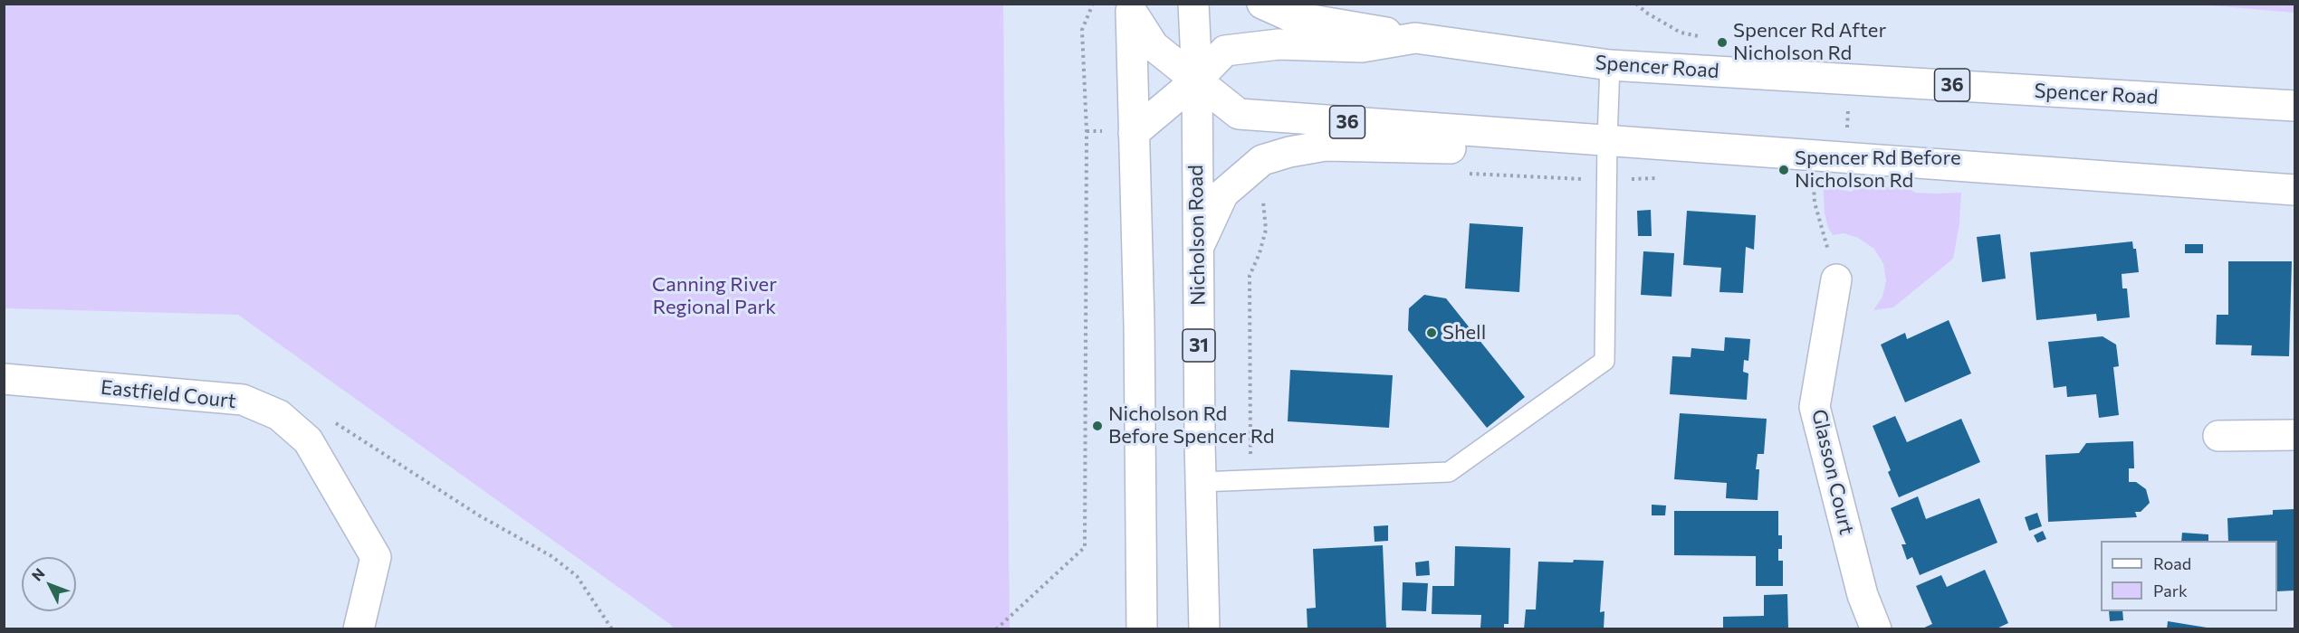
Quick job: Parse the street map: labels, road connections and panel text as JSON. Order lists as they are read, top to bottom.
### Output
{
  "streets": {
    "main road": [
      "Spencer Road",
      "36",
      "Nicholson Road",
      "31",
      "Eastfield Court",
      "Glasson Court"
    ]
  },
  "crossings": [
    ["Spencer Road", "36"],
    ["Spencer Road", "Nicholson Road"],
    ["36", "Nicholson Road"]
  ],
  "parks": ["Canning River Regional Park"],
  "places": [
    "Spencer Rd After Nicholson Rd",
    "Spencer Rd Before Nicholson Rd",
    "Shell",
    "Nicholson Rd Before Spencer Rd"
  ],
  "legend": ["Road", "Park"],
  "north": "top left"
}
